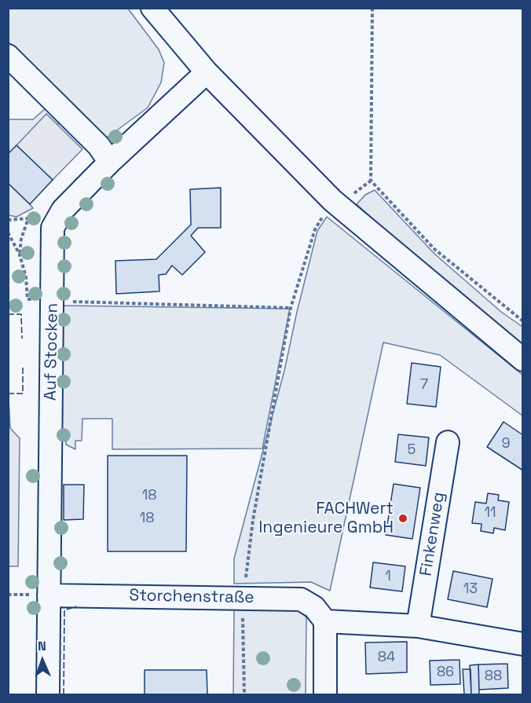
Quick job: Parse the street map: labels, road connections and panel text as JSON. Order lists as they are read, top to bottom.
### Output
{
  "streets": {
    "street": ["Auf Stocken", "Finkenweg", "Storchenstraße"]
  },
  "crossings": [
    ["Auf Stocken", "Storchenstraße"]
  ],
  "places": ["FACHWert Ingenieure GmbH"],
  "house_numbers": [
    "7",
    "9",
    "5",
    "18",
    "11",
    "18",
    "1",
    "13",
    "84",
    "86",
    "88"
  ],
  "north": "top"
}
